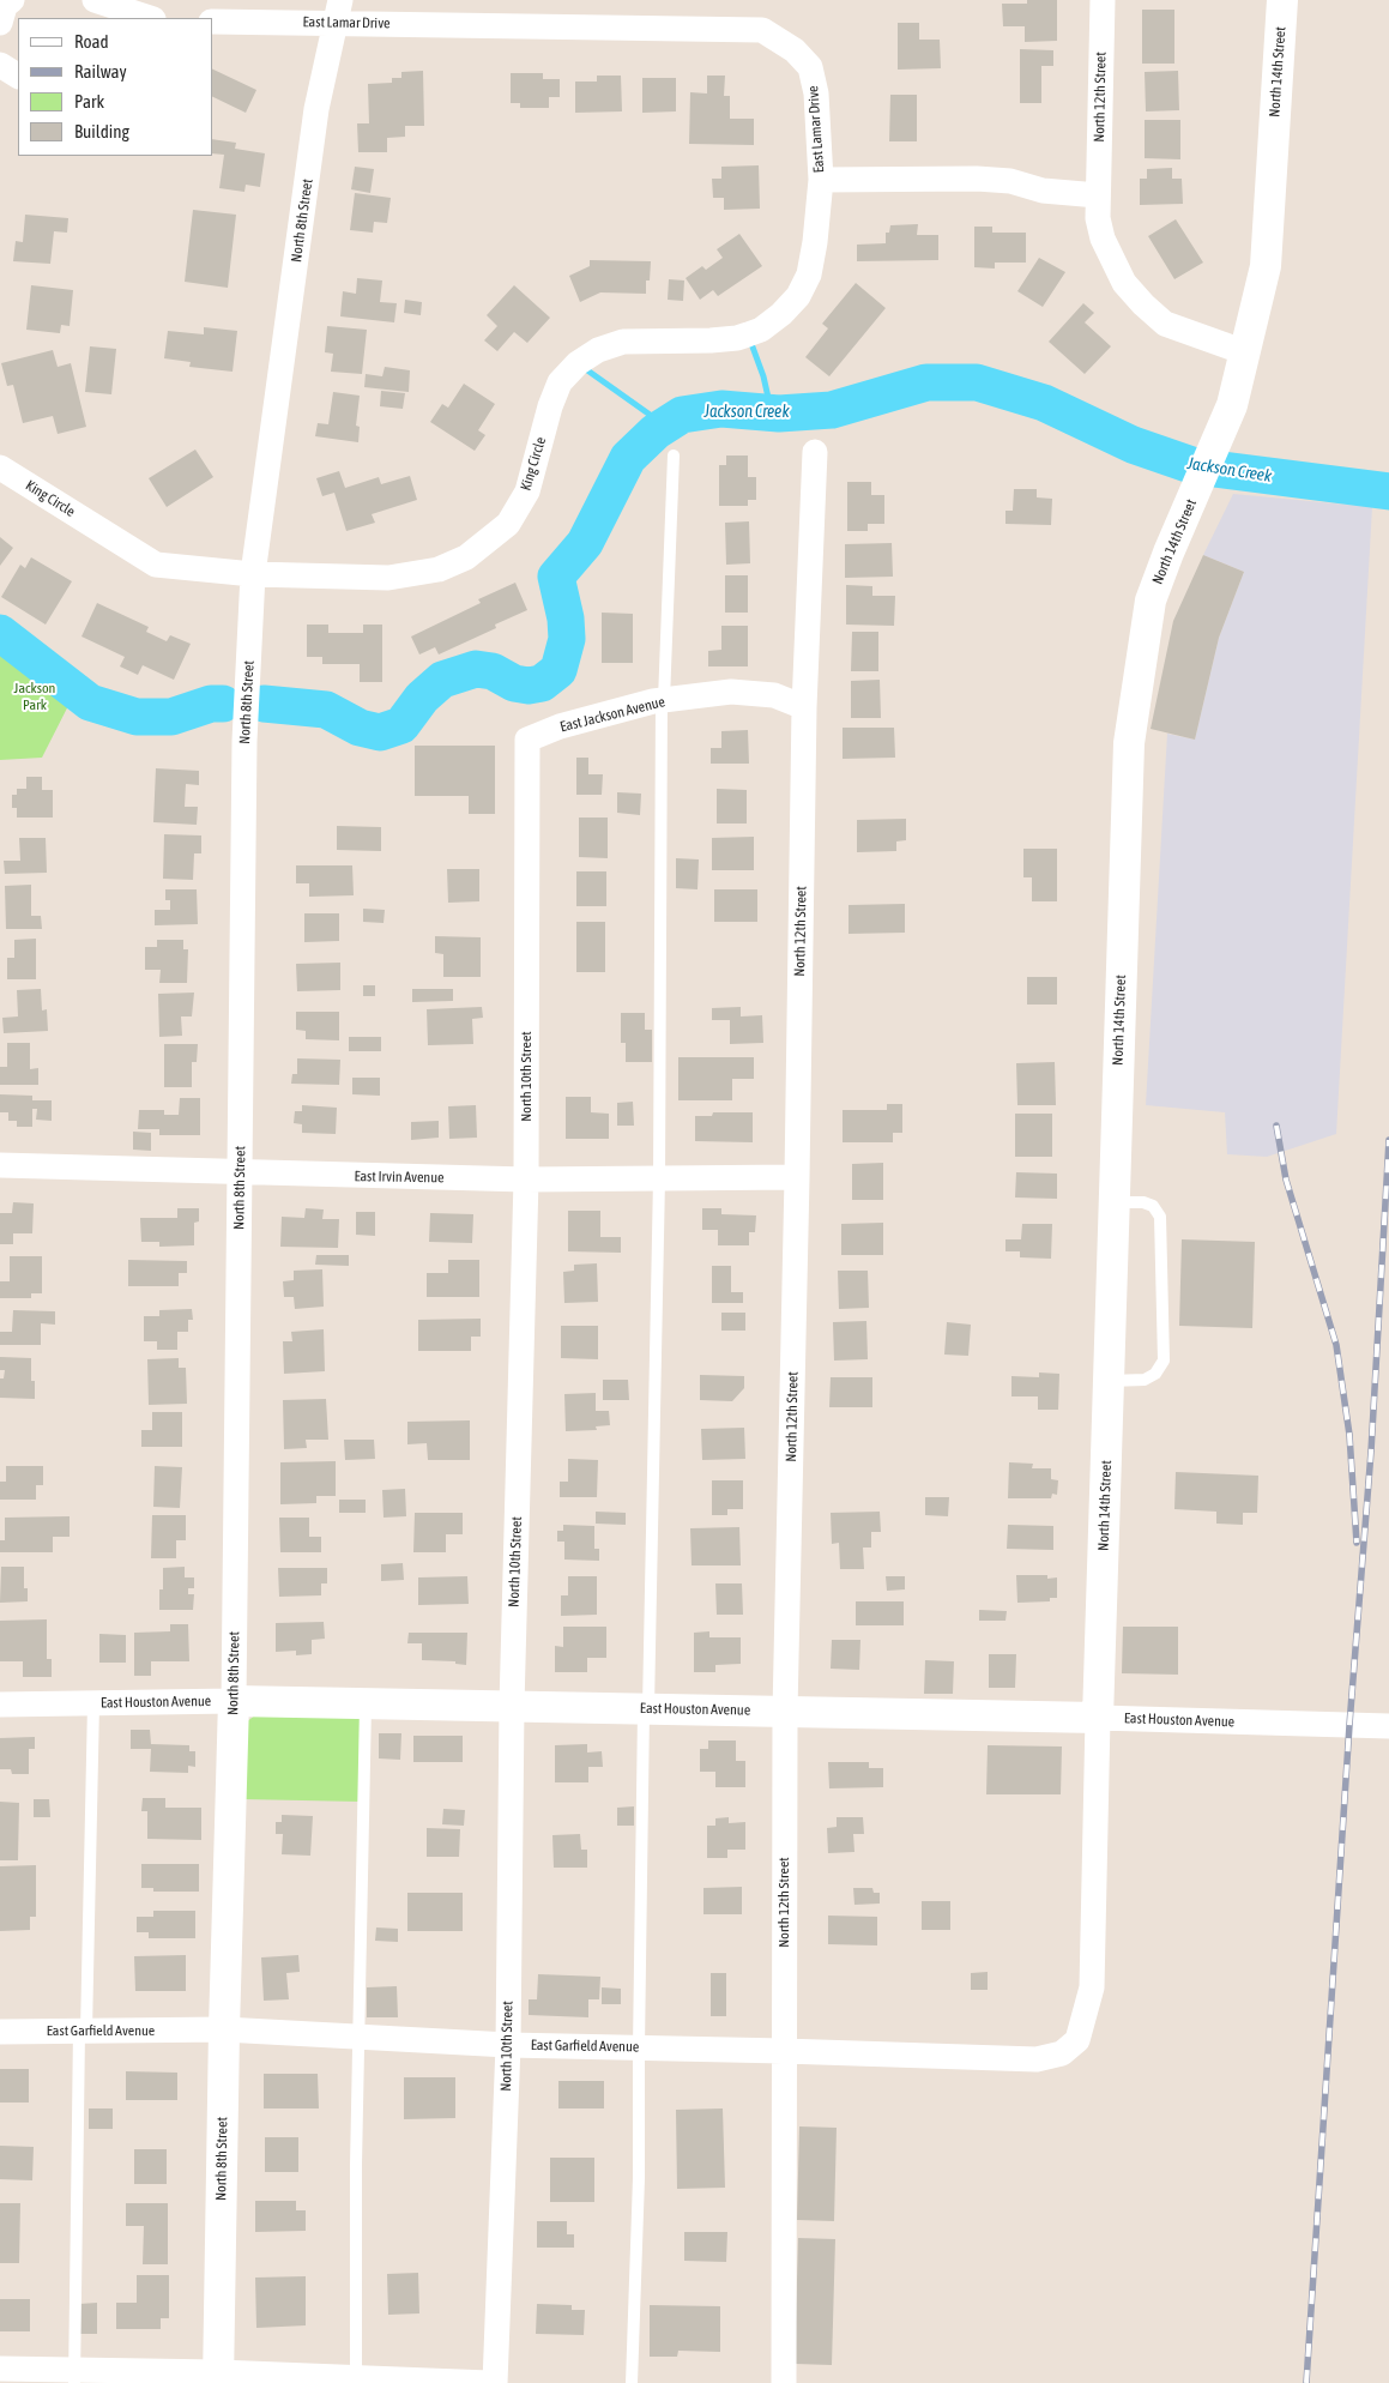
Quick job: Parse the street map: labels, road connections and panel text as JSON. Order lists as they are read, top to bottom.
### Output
{
  "streets": {
    "street": [
      "East Lamar Drive",
      "North 14th Street",
      "North 12th Street",
      "North 8th Street",
      "King Circle",
      "East Jackson Avenue",
      "North 10th Street",
      "East Irvin Avenue",
      "East Houston Avenue",
      "East Garfield Avenue"
    ]
  },
  "crossings": [
    ["East Lamar Drive", "North 12th Street"],
    ["East Lamar Drive", "North 8th Street"],
    ["East Lamar Drive", "King Circle"],
    ["North 14th Street", "East Houston Avenue"],
    ["North 14th Street", "East Garfield Avenue"],
    ["North 12th Street", "East Jackson Avenue"],
    ["North 12th Street", "East Irvin Avenue"],
    ["North 12th Street", "East Houston Avenue"],
    ["North 12th Street", "East Garfield Avenue"],
    ["North 8th Street", "King Circle"],
    ["North 8th Street", "East Irvin Avenue"],
    ["North 8th Street", "East Houston Avenue"],
    ["North 8th Street", "East Garfield Avenue"],
    ["East Jackson Avenue", "North 10th Street"],
    ["North 10th Street", "East Irvin Avenue"],
    ["North 10th Street", "East Houston Avenue"],
    ["North 10th Street", "East Garfield Avenue"]
  ],
  "water": ["Jackson Creek"],
  "parks": ["Jackson Park"],
  "legend": [
    "Road",
    "Railway",
    "Park",
    "Building"
  ]
}
